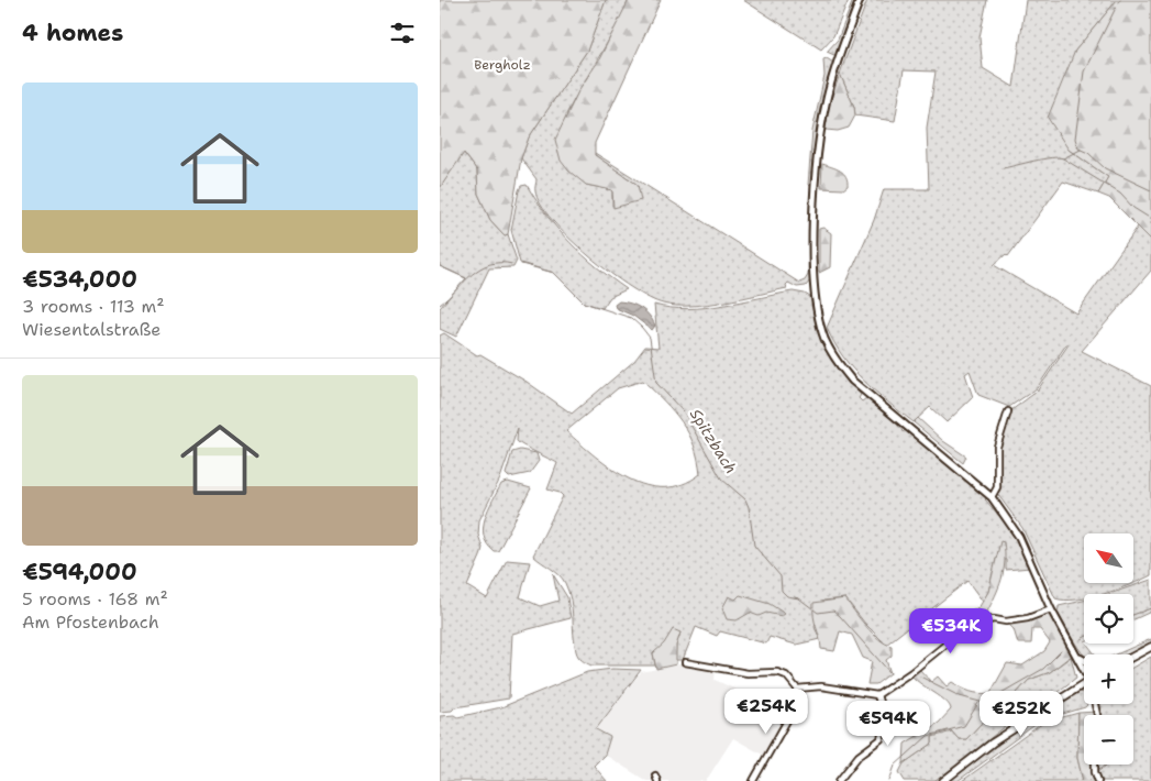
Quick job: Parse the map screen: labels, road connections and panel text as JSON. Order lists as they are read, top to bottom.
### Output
{
  "water": ["Spitzbach"],
  "parks": ["Bergholz"],
  "north": "top left",
  "page": {
    "heading": "4 homes",
    "list": [
      {
        "name": "€534,000",
        "note": "3 rooms · 113 m² · Wiesentalstraße"
      },
      {
        "name": "€594,000",
        "note": "5 rooms · 168 m² · Am Pfostenbach"
      }
    ],
    "map_buttons": ["+", "−"],
    "price": [
      "€534K",
      "€254K",
      "€252K",
      "€594K"
    ]
  }
}
